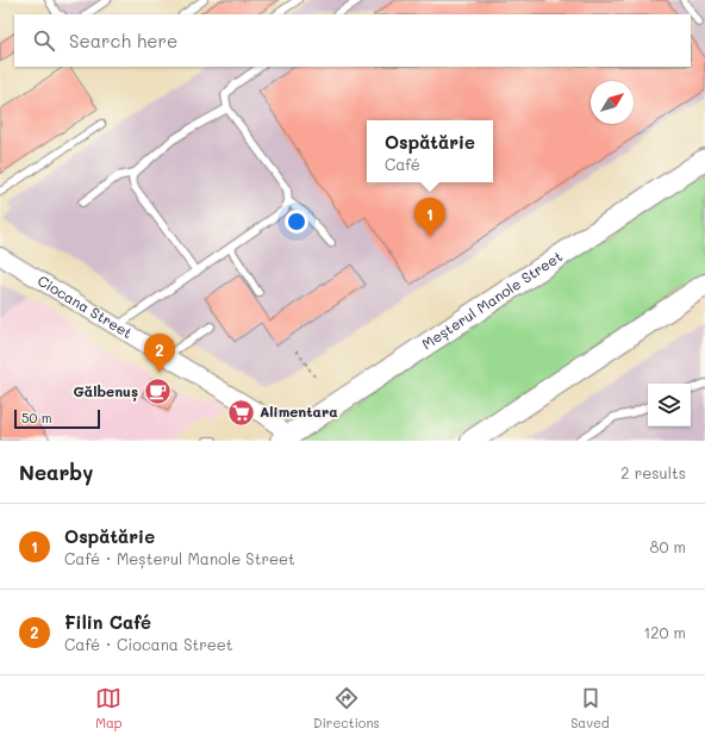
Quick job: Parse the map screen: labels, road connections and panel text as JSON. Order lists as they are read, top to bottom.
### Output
{
  "streets": {
    "main road": ["Meșterul Manole Street"],
    "street": ["Ciocana Street"]
  },
  "crossings": [
    ["Meșterul Manole Street", "Ciocana Street"]
  ],
  "places": {
    "cafe": ["Gălbenuș"],
    "supermarket": ["Alimentara"]
  },
  "scale_bar": "50 m",
  "north": "top right",
  "page": {
    "search": "Search here",
    "popup": ["Ospătărie", "Café"],
    "pins": ["1", "2"],
    "scale": "50 m",
    "heading": ["Nearby", "2 results"],
    "list": [
      {
        "mark": "1",
        "name": "Ospătărie",
        "note": "Café · Meșterul Manole Street",
        "value": "80 m"
      },
      {
        "mark": "2",
        "name": "Filin Café",
        "note": "Café · Ciocana Street",
        "value": "120 m"
      }
    ],
    "nav": ["Map", "Directions", "Saved"]
  }
}
